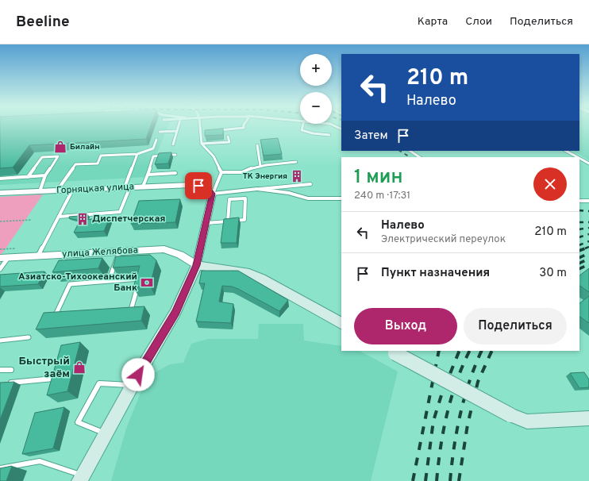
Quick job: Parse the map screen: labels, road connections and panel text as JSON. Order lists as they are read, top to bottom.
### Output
{
  "streets": {
    "street": ["Горняцкая улица", "улица Желябова"]
  },
  "places": {
    "shop": ["Билайн", "Быстрый заём"],
    "building": ["ТК Энергия", "Диспетчерская"],
    "bank": ["Азиатско-Тихоокеанский Банк"]
  },
  "page": {
    "header": "Beeline",
    "nav": ["Карта", "Слои", "Поделиться"],
    "map_buttons": ["+", "−"],
    "turn": ["210 m", "Налево"],
    "then": "Затем",
    "heading": ["1 мин", "240 m · 17:31"],
    "list": [
      {
        "name": "Налево",
        "note": "Электрический переулок",
        "value": "210 m"
      },
      {
        "name": "Пункт назначения",
        "value": "30 m"
      }
    ],
    "buttons": ["Выход", "Поделиться"]
  }
}
